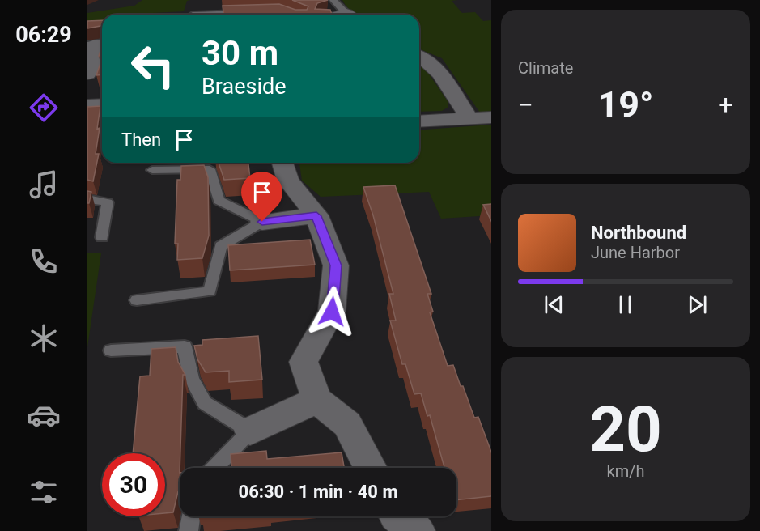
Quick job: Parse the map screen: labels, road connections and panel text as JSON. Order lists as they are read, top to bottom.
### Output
{
  "page": {
    "tabs": "06:29",
    "tile": [
      "Climate",
      ["20", "km/h"]
    ],
    "turn": ["30 m", "Braeside"],
    "heat": ["−", "19°", "+"],
    "then": "Then",
    "song": ["Northbound", "June Harbor"],
    "limit": "30",
    "trip": "06:30 · 1 min · 40 m"
  }
}
